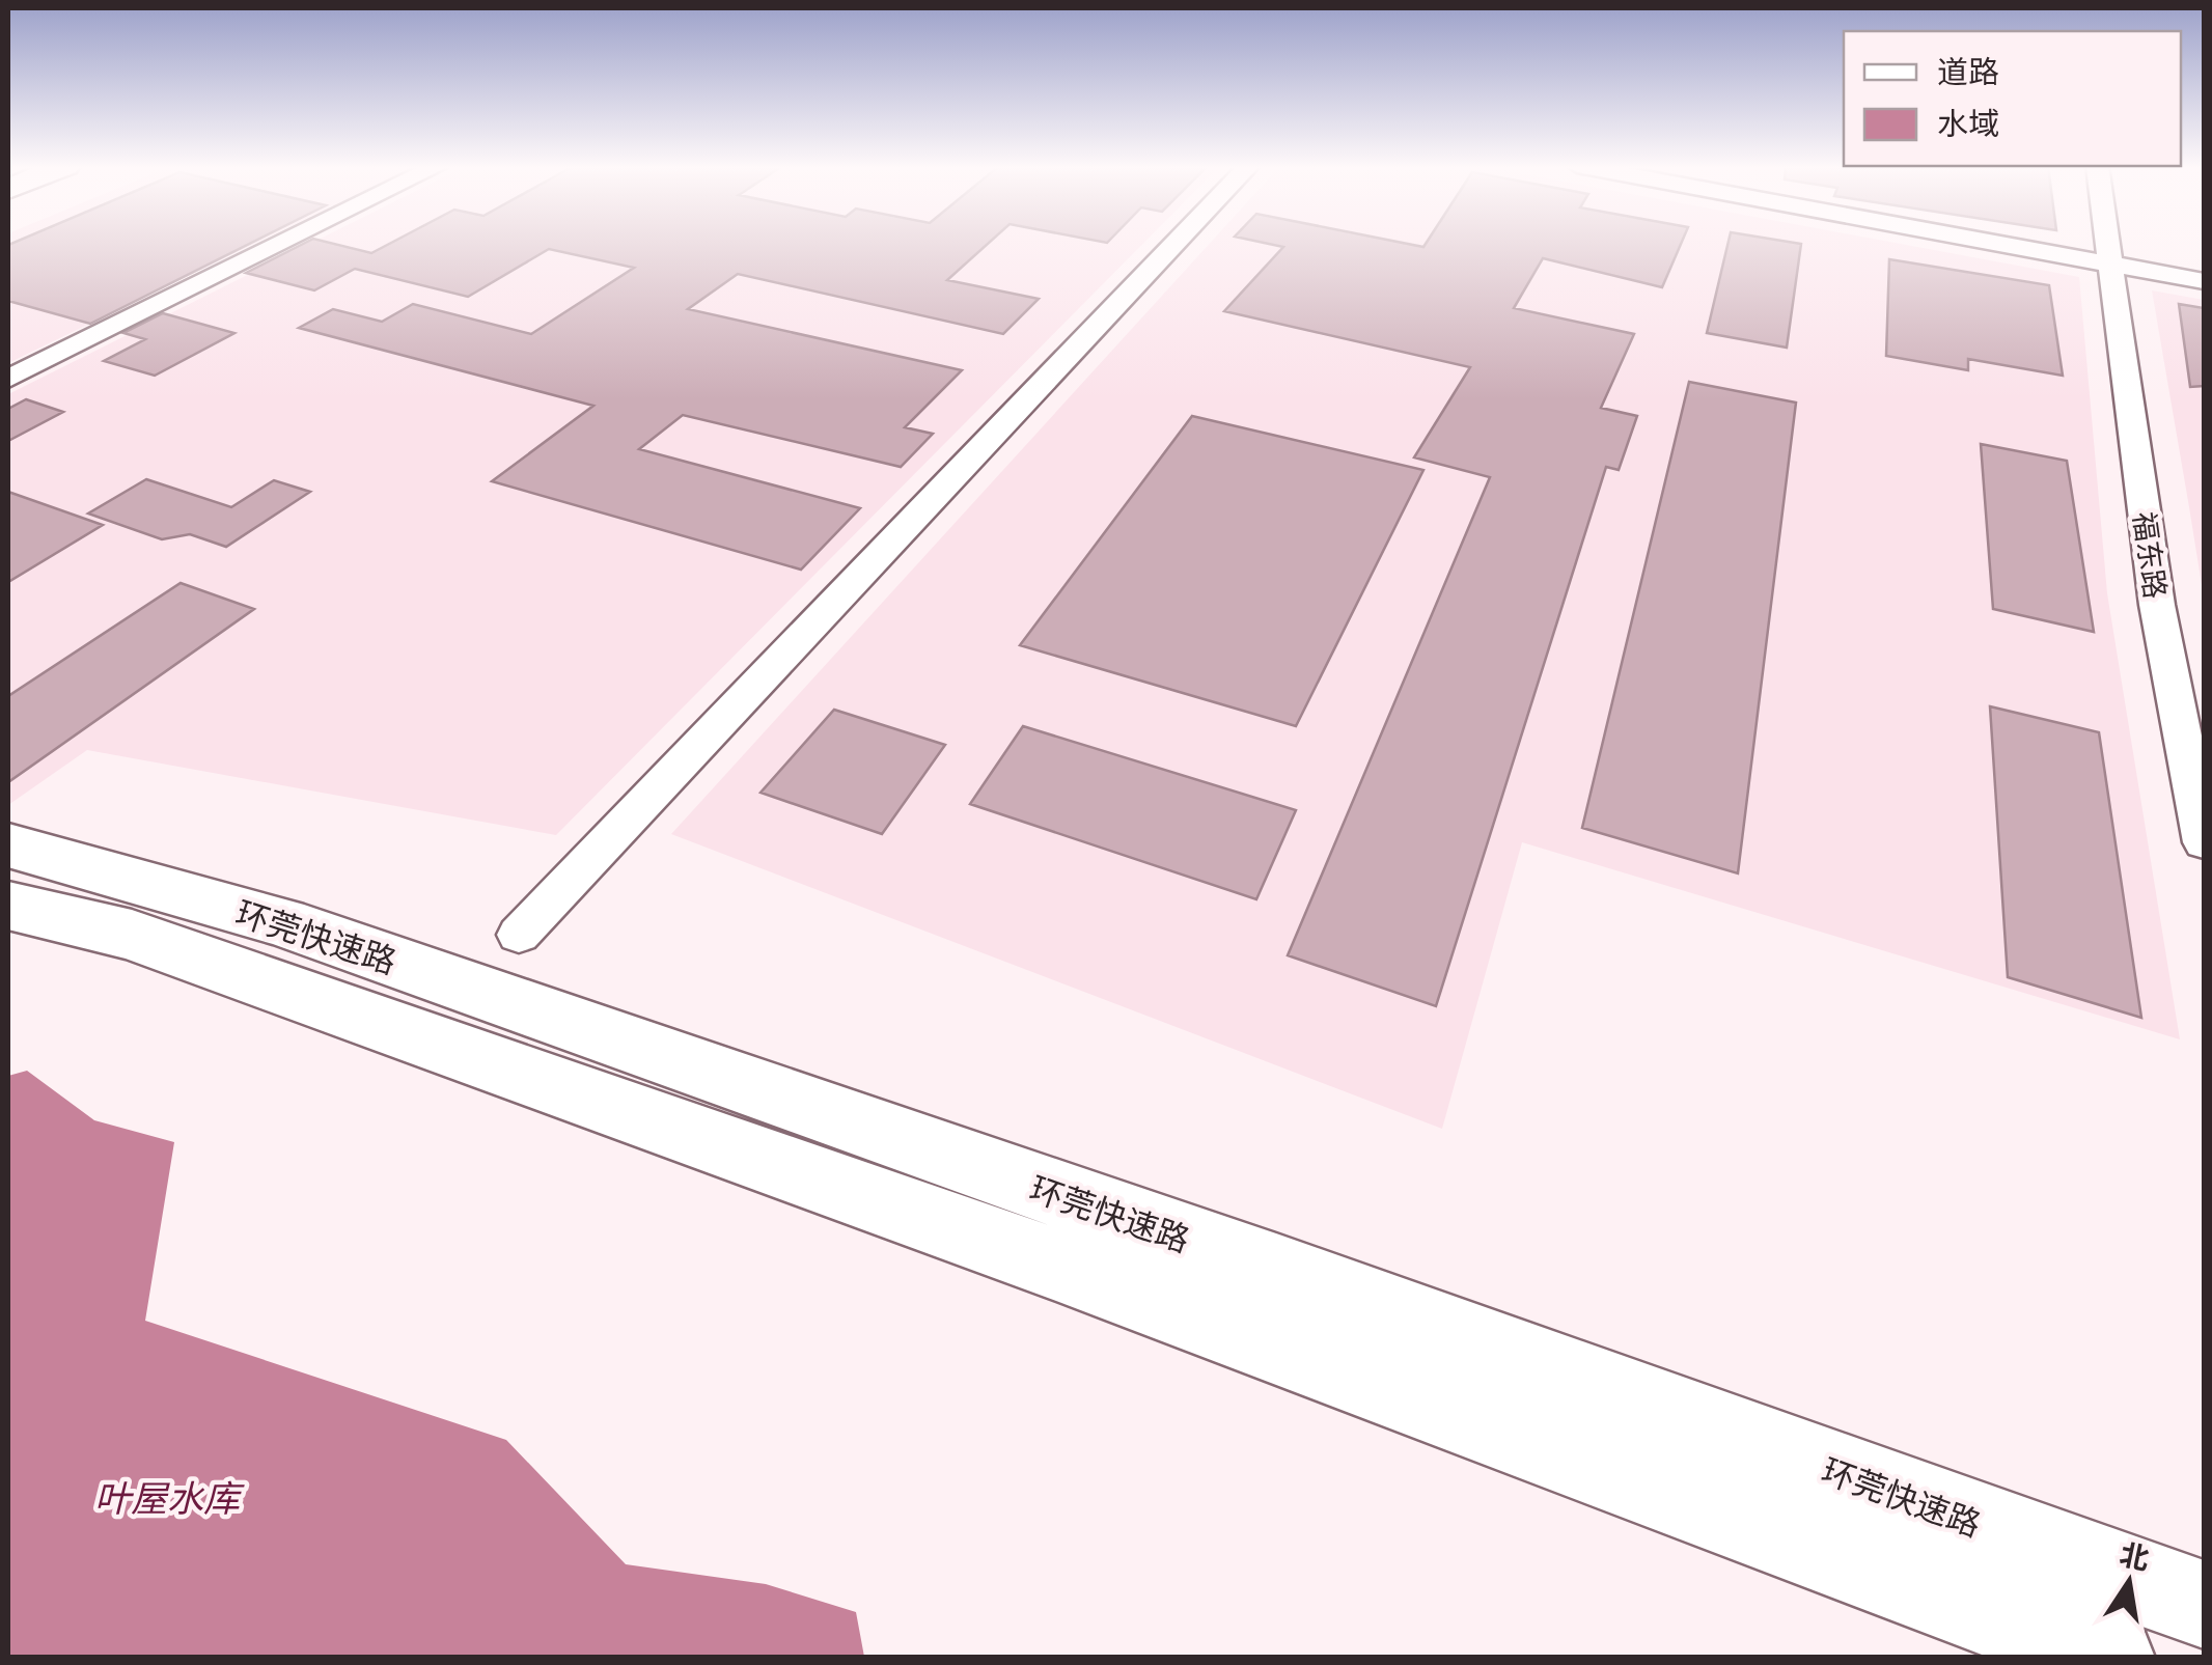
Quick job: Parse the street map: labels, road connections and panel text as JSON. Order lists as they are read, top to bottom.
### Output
{
  "streets": {
    "highway": ["环莞快速路"],
    "street": ["福东路"]
  },
  "water": ["叶屋水库"],
  "legend": ["道路", "水域"],
  "north": "top"
}
